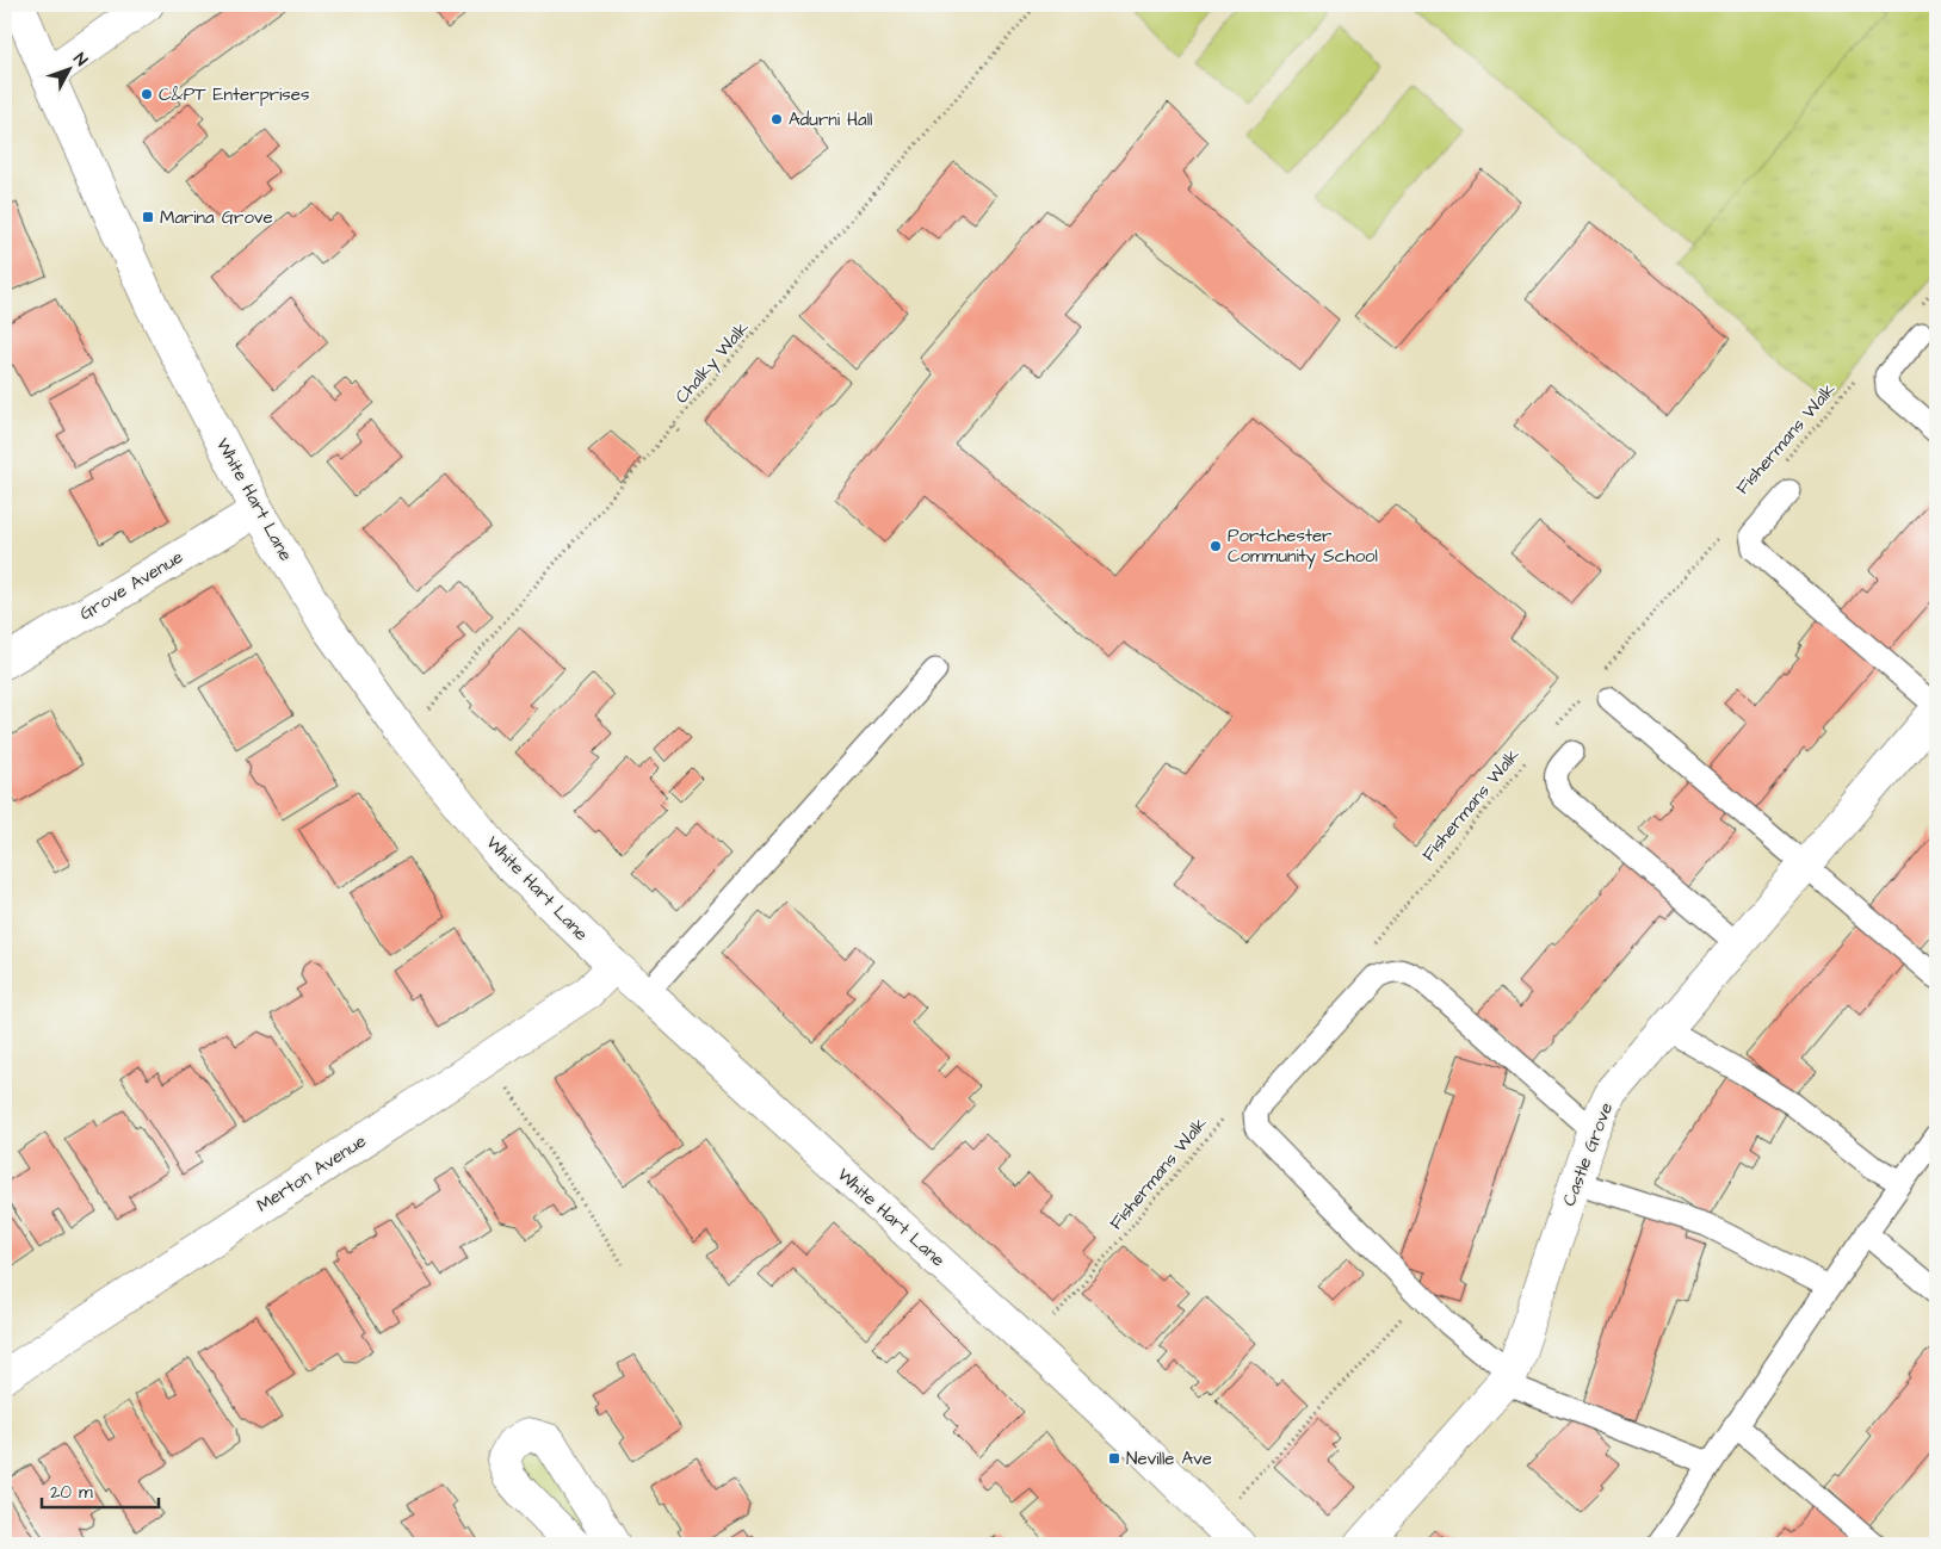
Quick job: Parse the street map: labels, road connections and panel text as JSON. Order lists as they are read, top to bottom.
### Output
{
  "streets": {
    "street": [
      "White Hart Lane",
      "Grove Avenue",
      "Castle Grove",
      "Merton Avenue"
    ],
    "path": ["Chalky Walk", "Fishermans Walk"]
  },
  "crossings": [
    ["Chalky Walk", "White Hart Lane"],
    ["Fishermans Walk", "White Hart Lane"],
    ["White Hart Lane", "Grove Avenue"],
    ["White Hart Lane", "Merton Avenue"]
  ],
  "places": {
    "other": ["C&PT Enterprises", "Adurni Hall", "Portchester Community School"],
    "transit": ["Marina Grove", "Neville Ave"]
  },
  "scale_bar": "20 m",
  "north": "top right"
}
